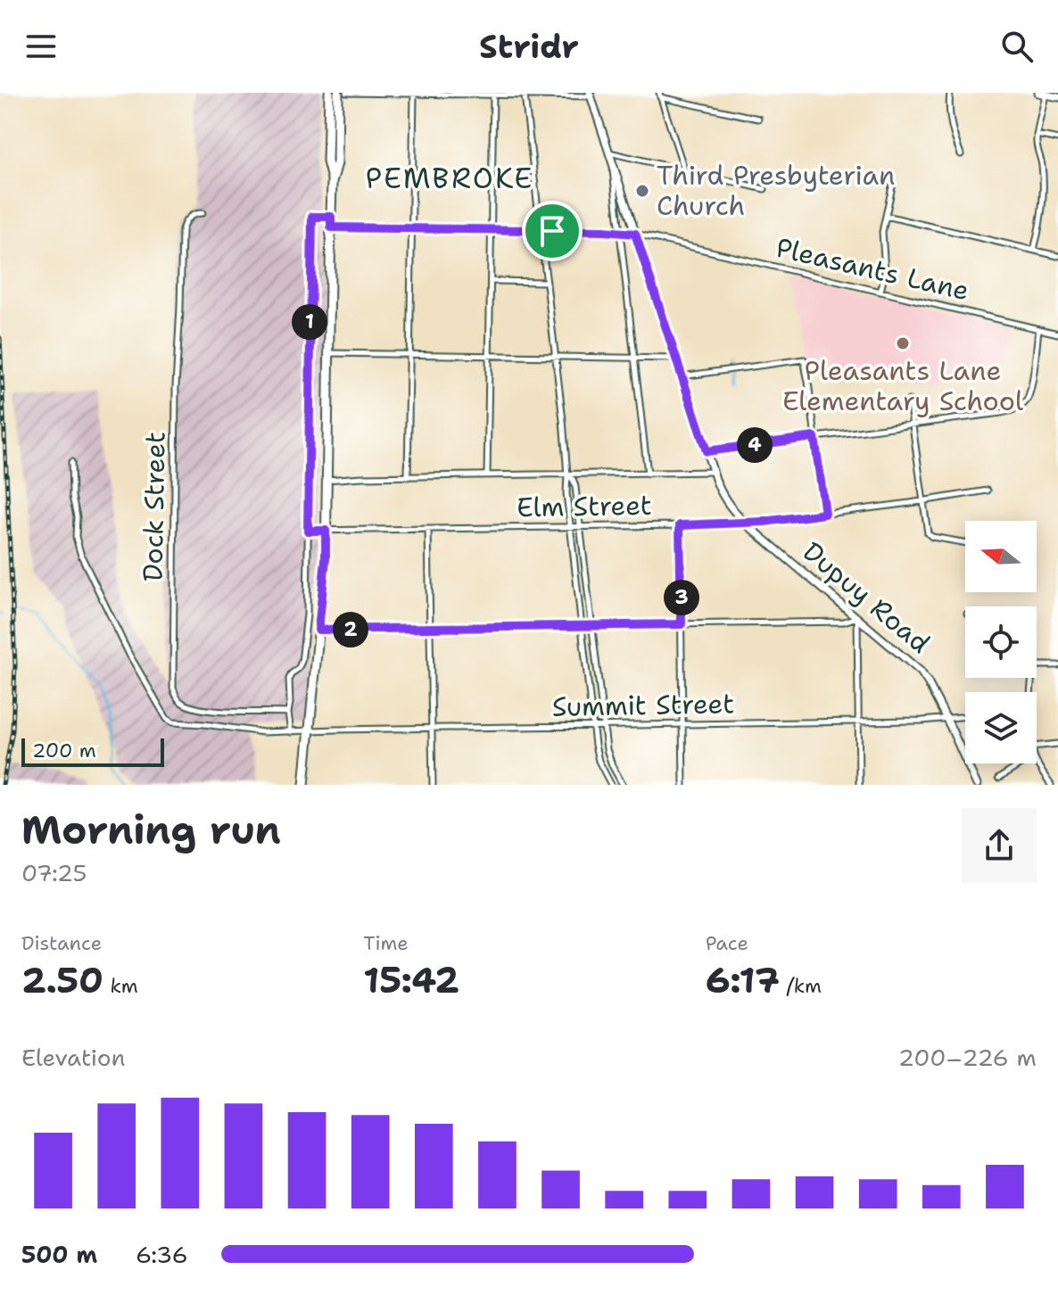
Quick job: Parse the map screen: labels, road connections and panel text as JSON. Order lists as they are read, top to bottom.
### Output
{
  "streets": {
    "street": [
      "Pleasants Lane",
      "Dock Street",
      "Elm Street",
      "Dupuy Road",
      "Summit Street"
    ]
  },
  "crossings": [
    ["Pleasants Lane", "Dupuy Road"],
    ["Elm Street", "Dupuy Road"],
    ["Dupuy Road", "Summit Street"]
  ],
  "districts": ["PEMBROKE"],
  "places": ["Third Presbyterian Church", "Pleasants Lane Elementary School"],
  "scale_bar": "200 m",
  "north": "left",
  "page": {
    "header": "Stridr",
    "pins": [
      "1",
      "4",
      "3",
      "2"
    ],
    "scale": "200 m",
    "heading": ["Morning run", "07:25"],
    "stats": [
      ["Distance", "2.50 km"],
      ["Time", "15:42"],
      ["Pace", "6:17 /km"]
    ],
    "chart": ["Elevation", "200–226 m"],
    "list": [
      {
        "name": "500 m",
        "note": "6:36"
      }
    ]
  }
}
